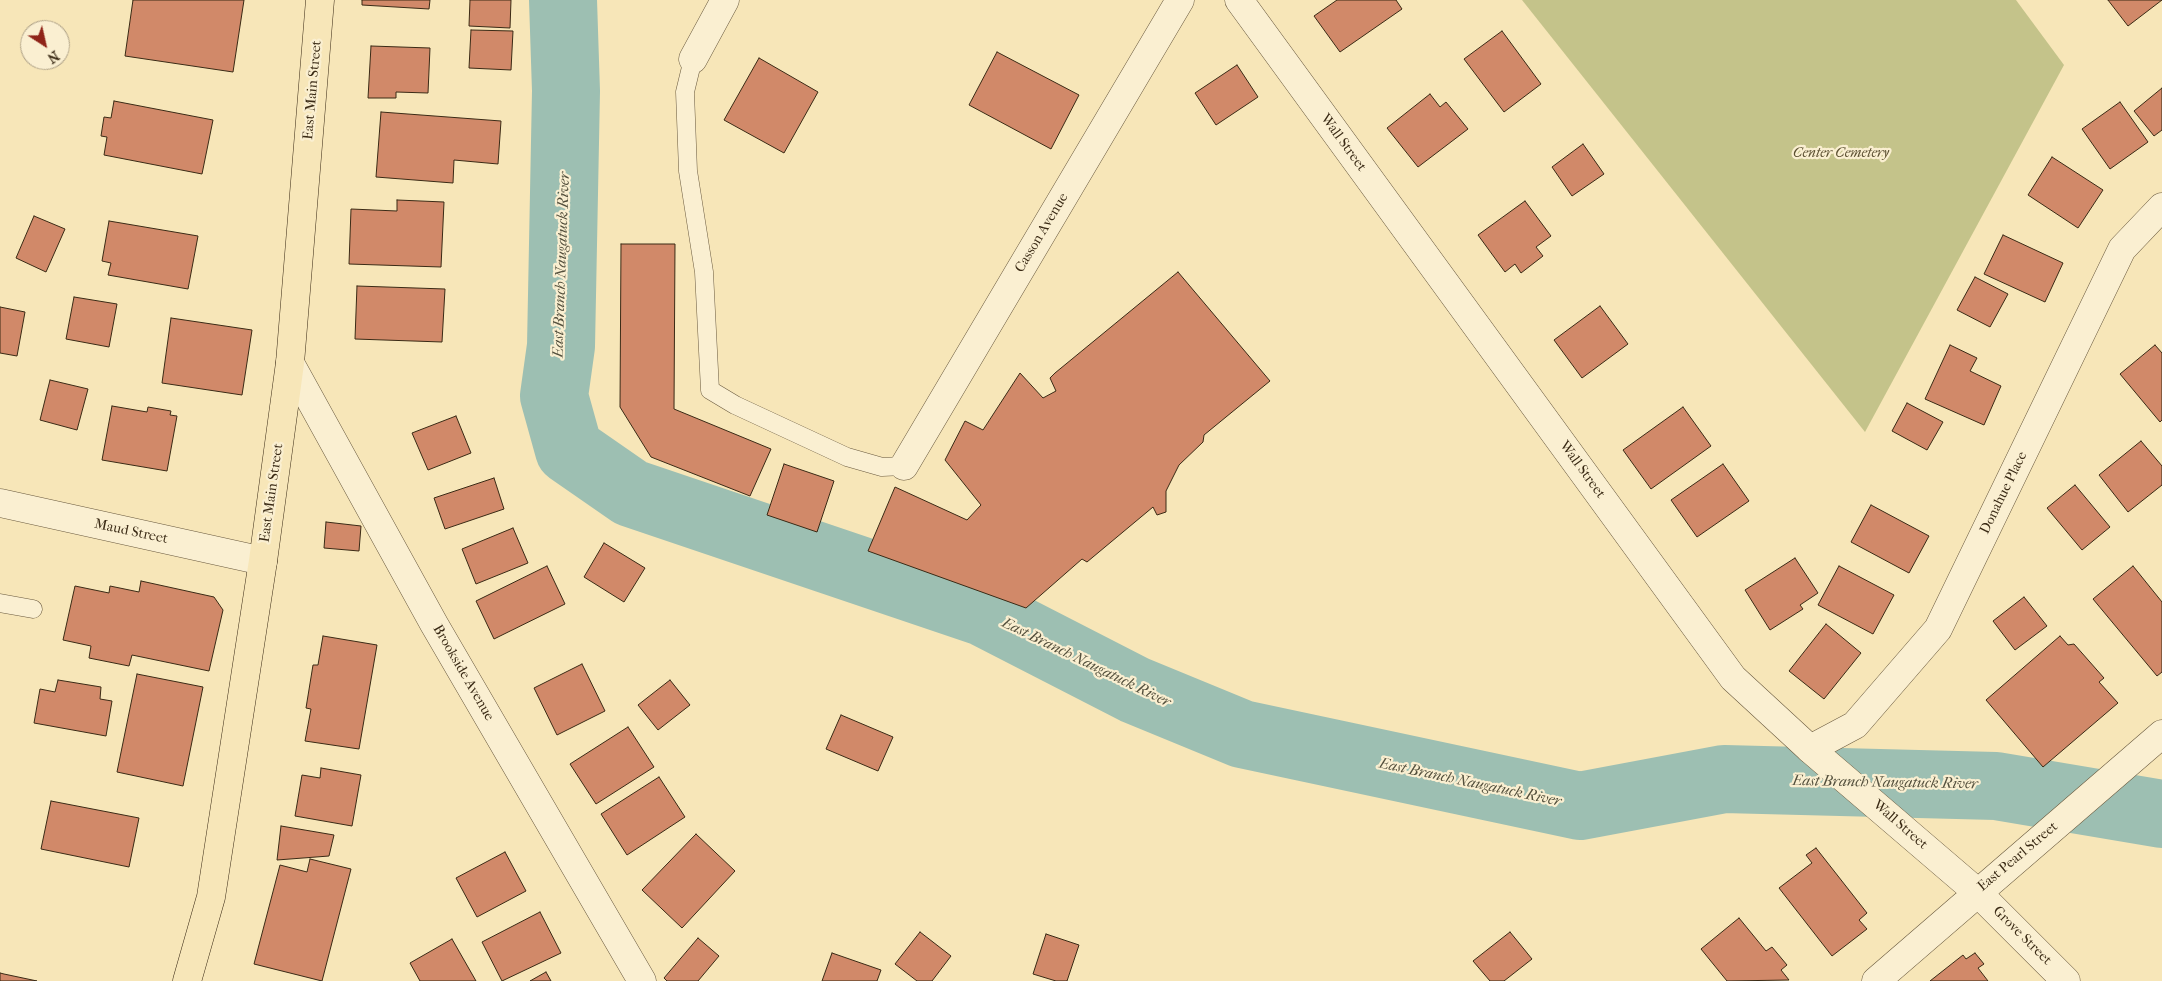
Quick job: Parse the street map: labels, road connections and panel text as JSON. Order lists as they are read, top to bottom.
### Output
{
  "streets": {
    "highway": ["East Main Street"],
    "street": [
      "Wall Street",
      "Casson Avenue",
      "Donahue Place",
      "Maud Street",
      "Brookside Avenue",
      "East Pearl Street",
      "Grove Street"
    ]
  },
  "crossings": [
    ["East Main Street", "Maud Street"],
    ["East Main Street", "Brookside Avenue"],
    ["Wall Street", "Donahue Place"],
    ["Wall Street", "East Pearl Street"],
    ["Wall Street", "Grove Street"],
    ["East Pearl Street", "Grove Street"]
  ],
  "water": ["East Branch Naugatuck River"],
  "parks": ["Center Cemetery"],
  "north": "bottom right"
}
